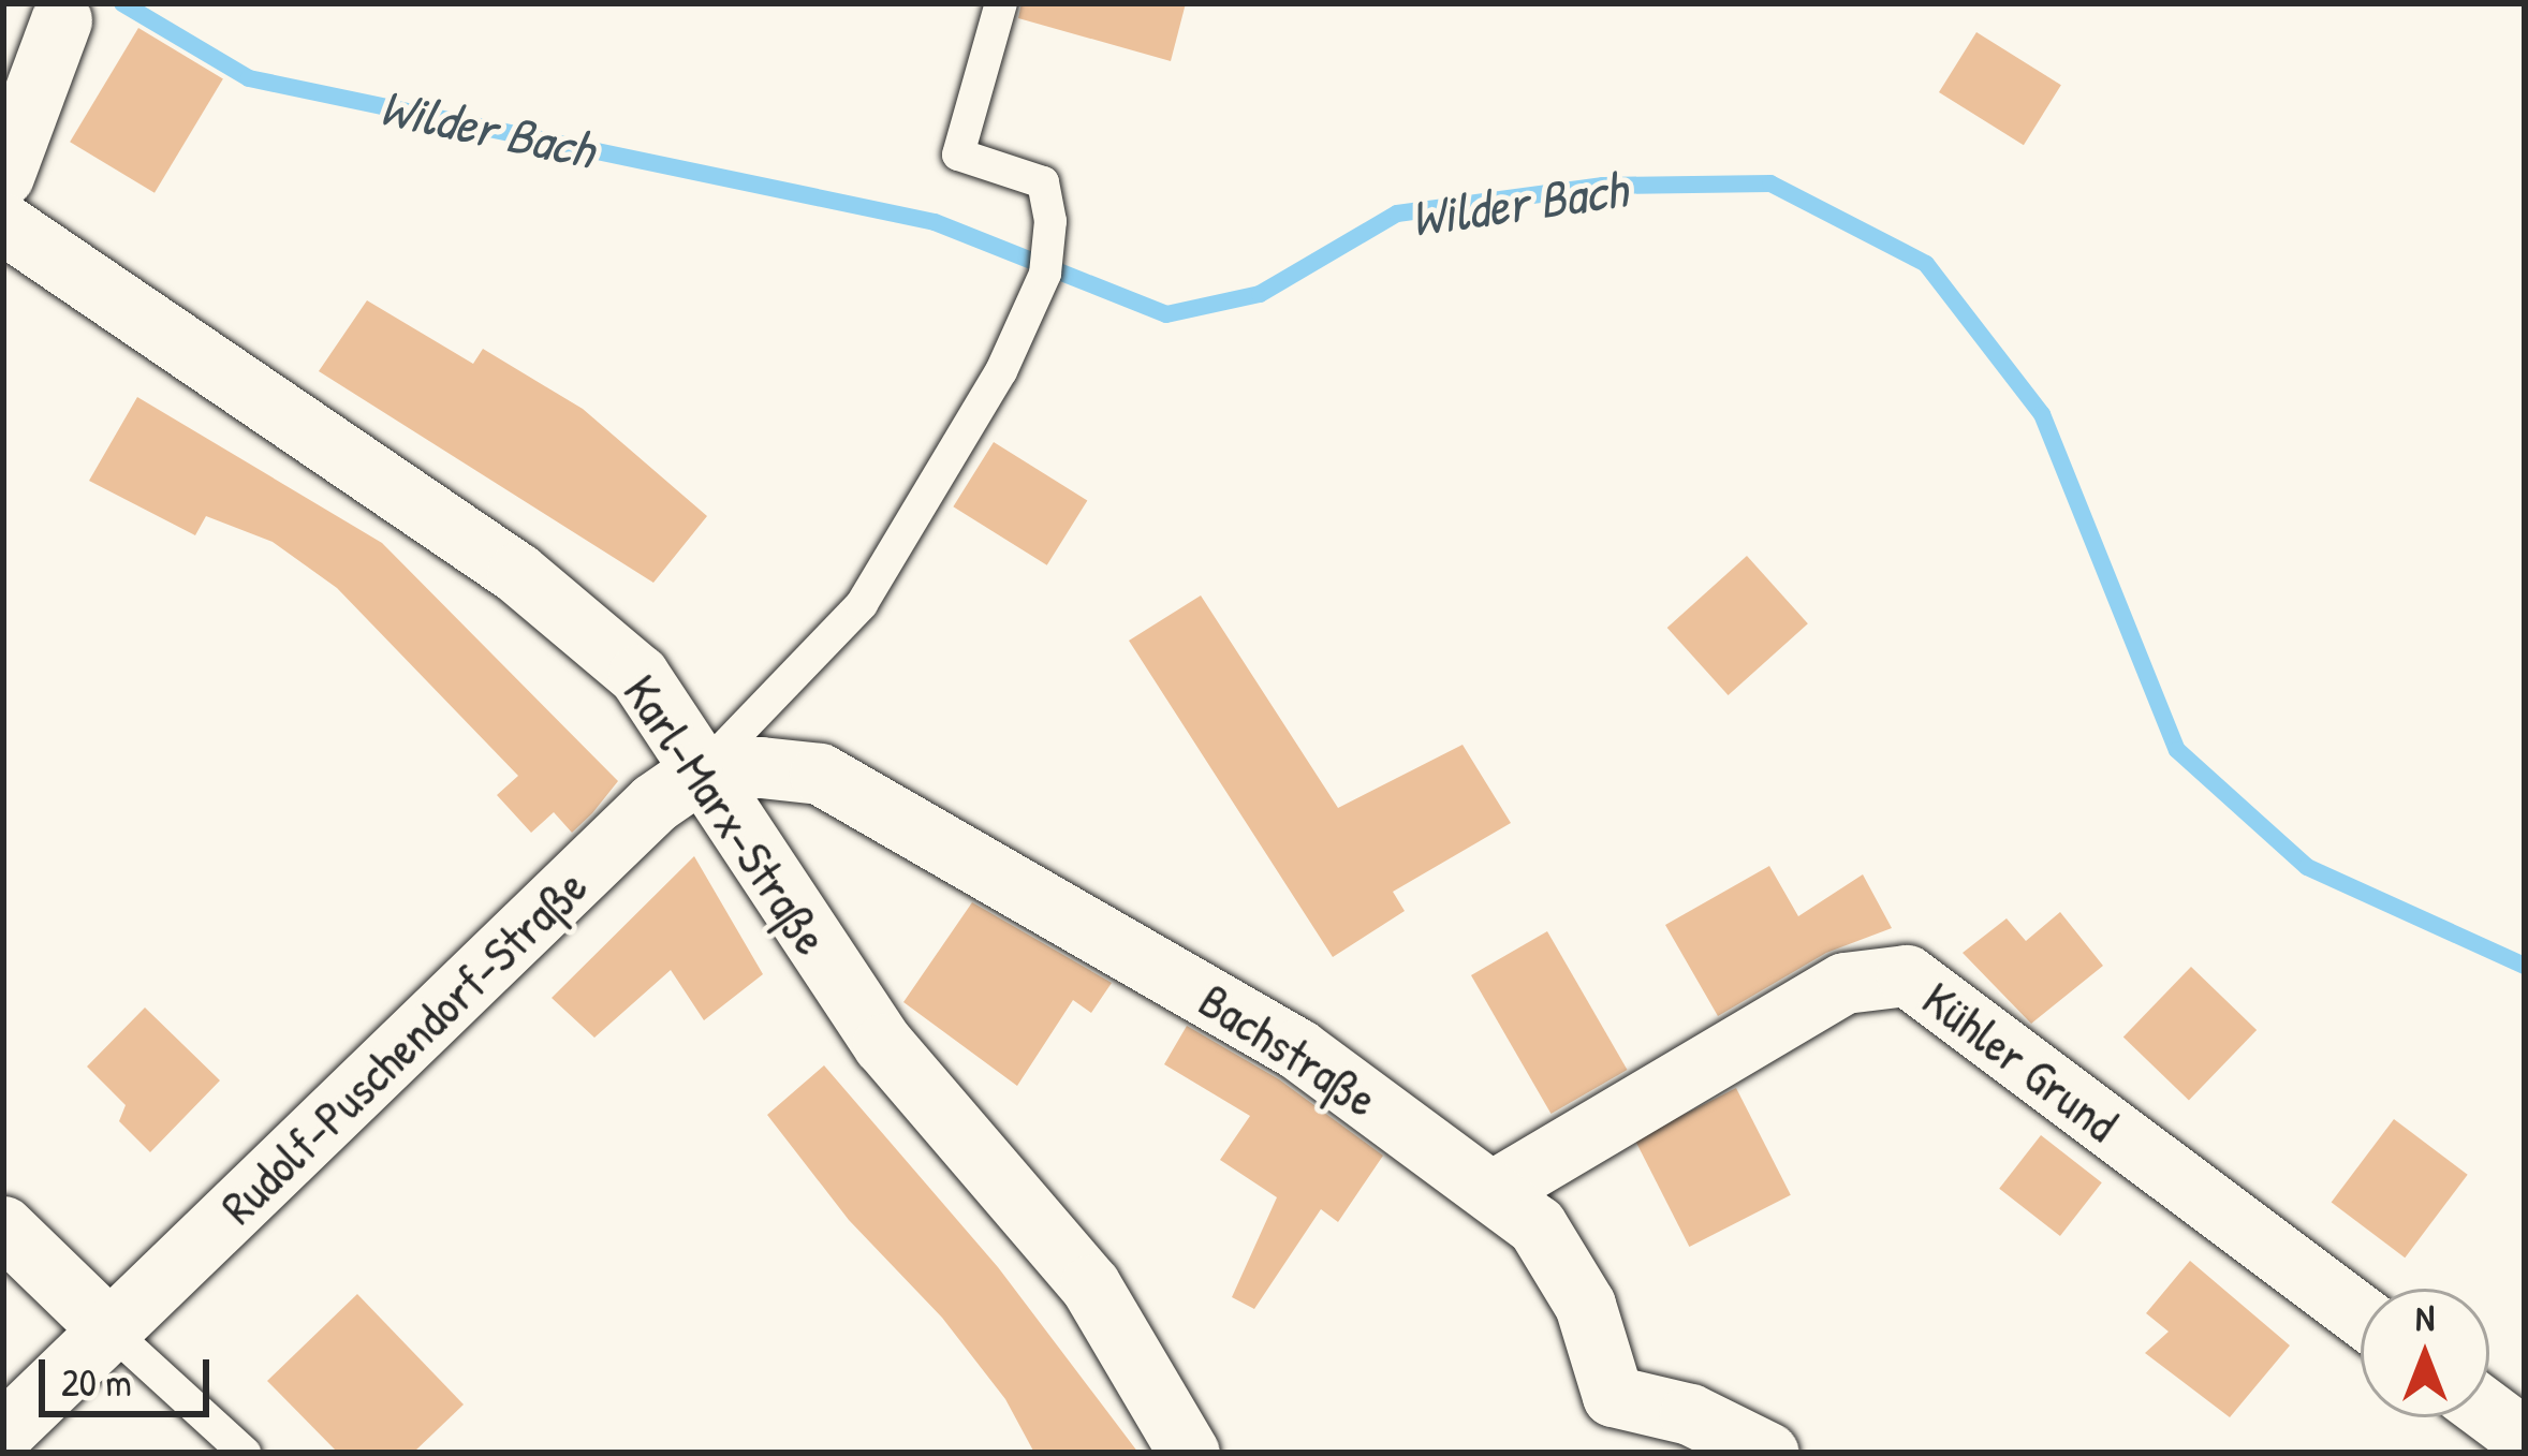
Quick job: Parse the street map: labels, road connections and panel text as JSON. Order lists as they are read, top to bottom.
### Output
{
  "streets": {
    "street": [
      "Karl-Marx-Straße",
      "Rudolf-Puschendorf-Straße",
      "Bachstraße",
      "Kühler Grund"
    ]
  },
  "crossings": [
    ["Karl-Marx-Straße", "Rudolf-Puschendorf-Straße"],
    ["Karl-Marx-Straße", "Bachstraße"],
    ["Rudolf-Puschendorf-Straße", "Bachstraße"],
    ["Bachstraße", "Kühler Grund"]
  ],
  "water": ["Wilder Bach"],
  "scale_bar": "20 m",
  "north": "top"
}
